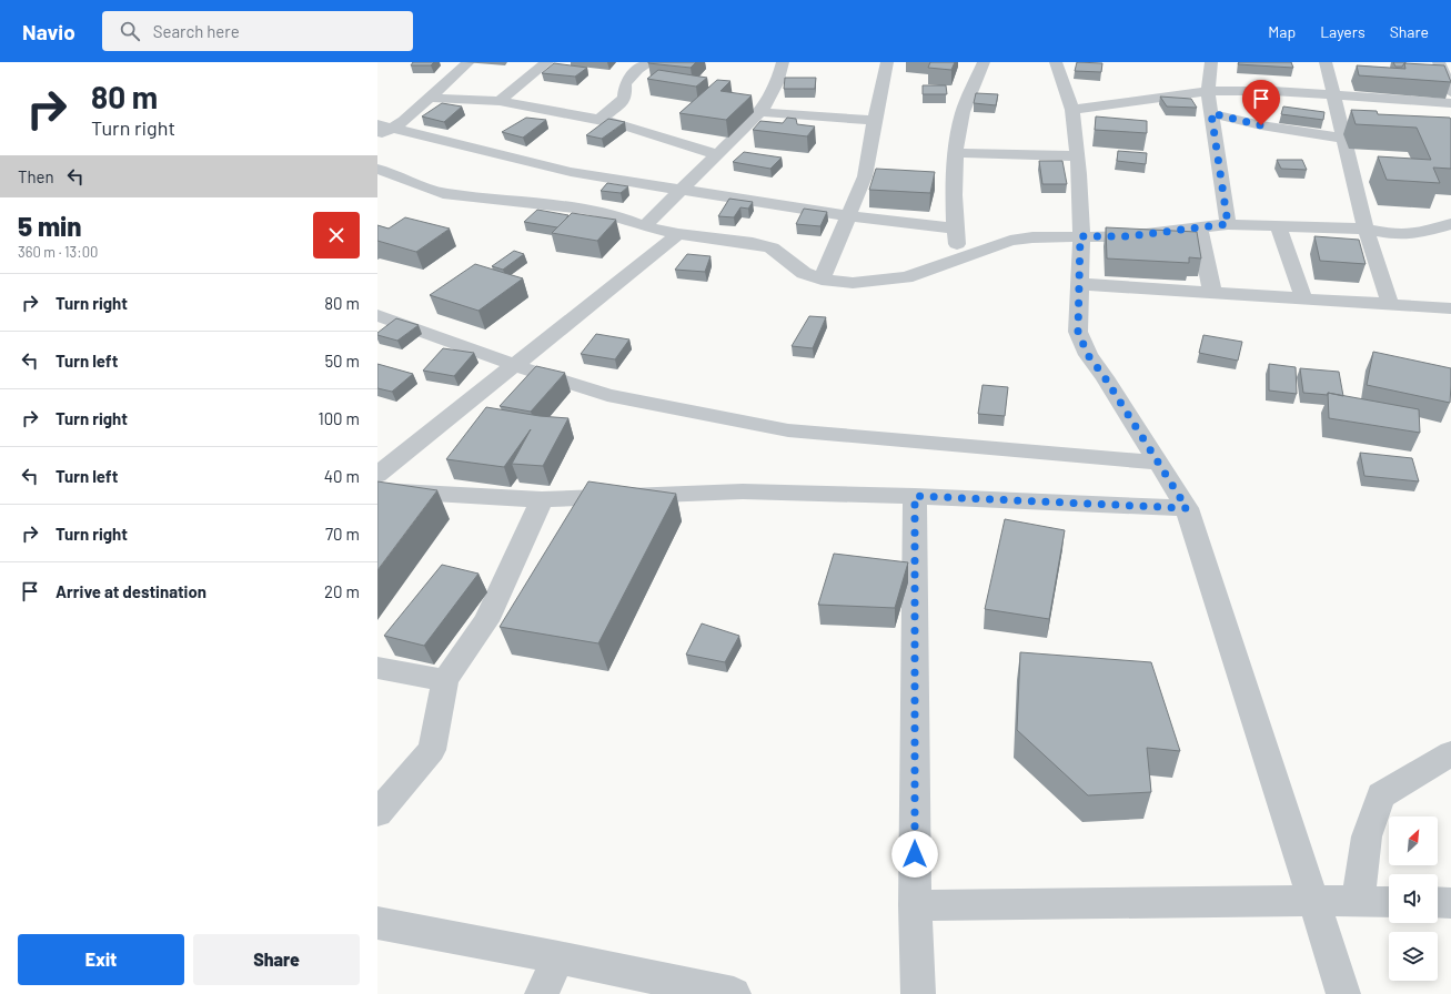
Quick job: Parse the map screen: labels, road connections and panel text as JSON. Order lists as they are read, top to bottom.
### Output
{
  "north": "top right",
  "page": {
    "header": "Navio",
    "search": "Search here",
    "nav": ["Map", "Layers", "Share"],
    "turn": ["80 m", "Turn right"],
    "then": "Then",
    "heading": ["5 min", "360 m · 13:00"],
    "list": [
      {
        "name": "Turn right",
        "value": "80 m"
      },
      {
        "name": "Turn left",
        "value": "50 m"
      },
      {
        "name": "Turn right",
        "value": "100 m"
      },
      {
        "name": "Turn left",
        "value": "40 m"
      },
      {
        "name": "Turn right",
        "value": "70 m"
      },
      {
        "name": "Arrive at destination",
        "value": "20 m"
      }
    ],
    "buttons": ["Exit", "Share"]
  }
}
